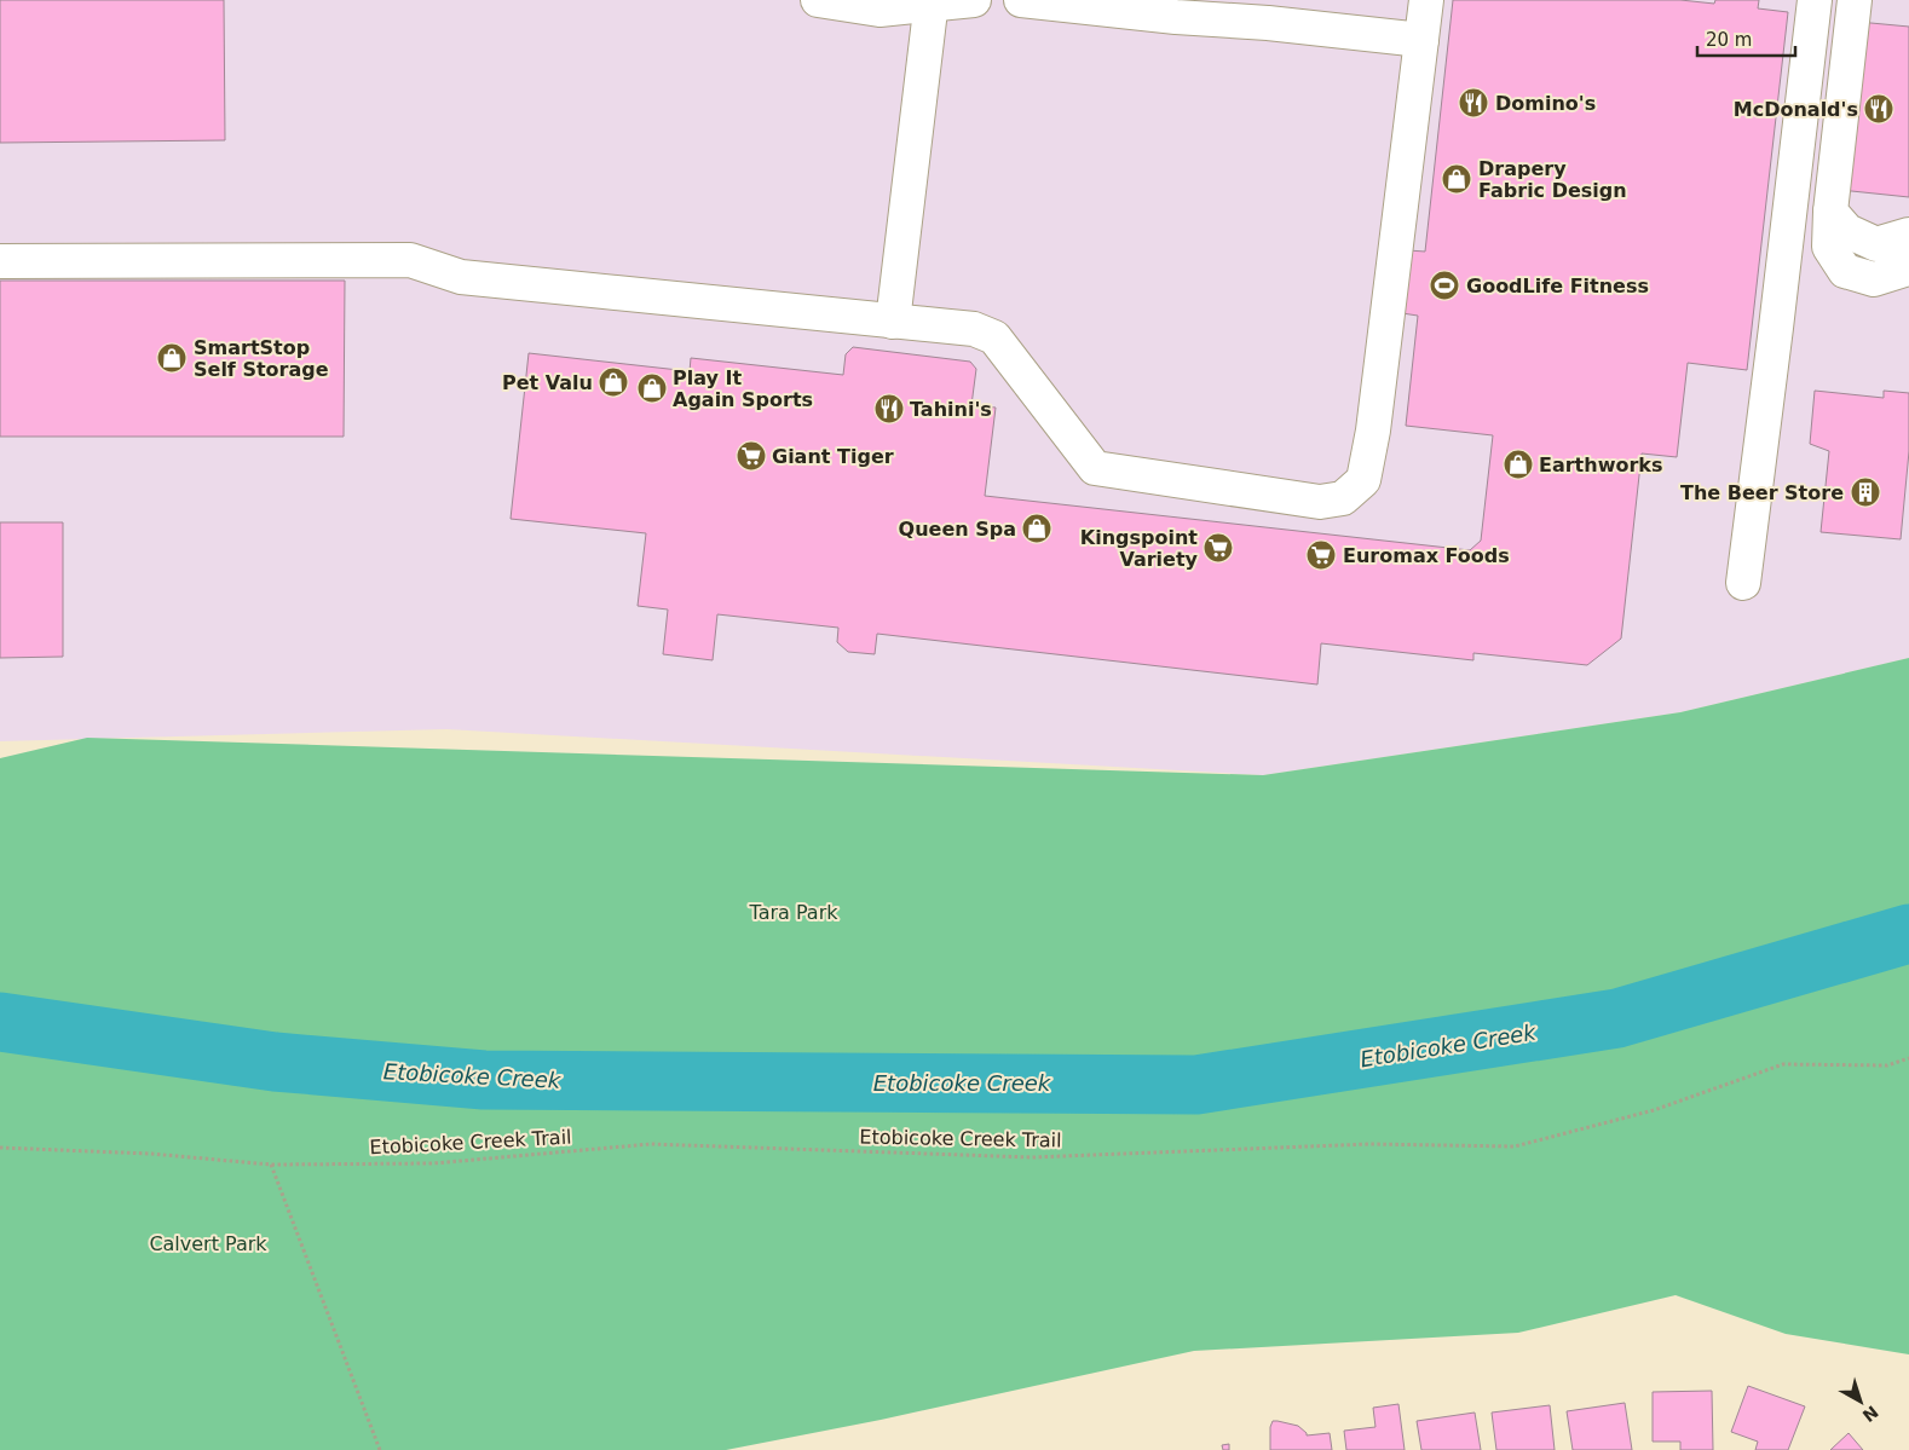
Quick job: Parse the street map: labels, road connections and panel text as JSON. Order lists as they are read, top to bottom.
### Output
{
  "streets": {
    "path": ["Etobicoke Creek Trail"]
  },
  "water": ["Etobicoke Creek"],
  "parks": ["Tara Park", "Calvert Park"],
  "places": {
    "restaurant": ["Domino's", "McDonald's", "Tahini's"],
    "shop": [
      "Drapery Fabric Design",
      "SmartStop Self Storage",
      "Pet Valu",
      "Play It Again Sports",
      "Earthworks",
      "Queen Spa"
    ],
    "sports": ["GoodLife Fitness"],
    "supermarket": ["Giant Tiger", "Kingspoint Variety", "Euromax Foods"],
    "building": ["The Beer Store"]
  },
  "scale_bar": "20 m",
  "north": "bottom right"
}
